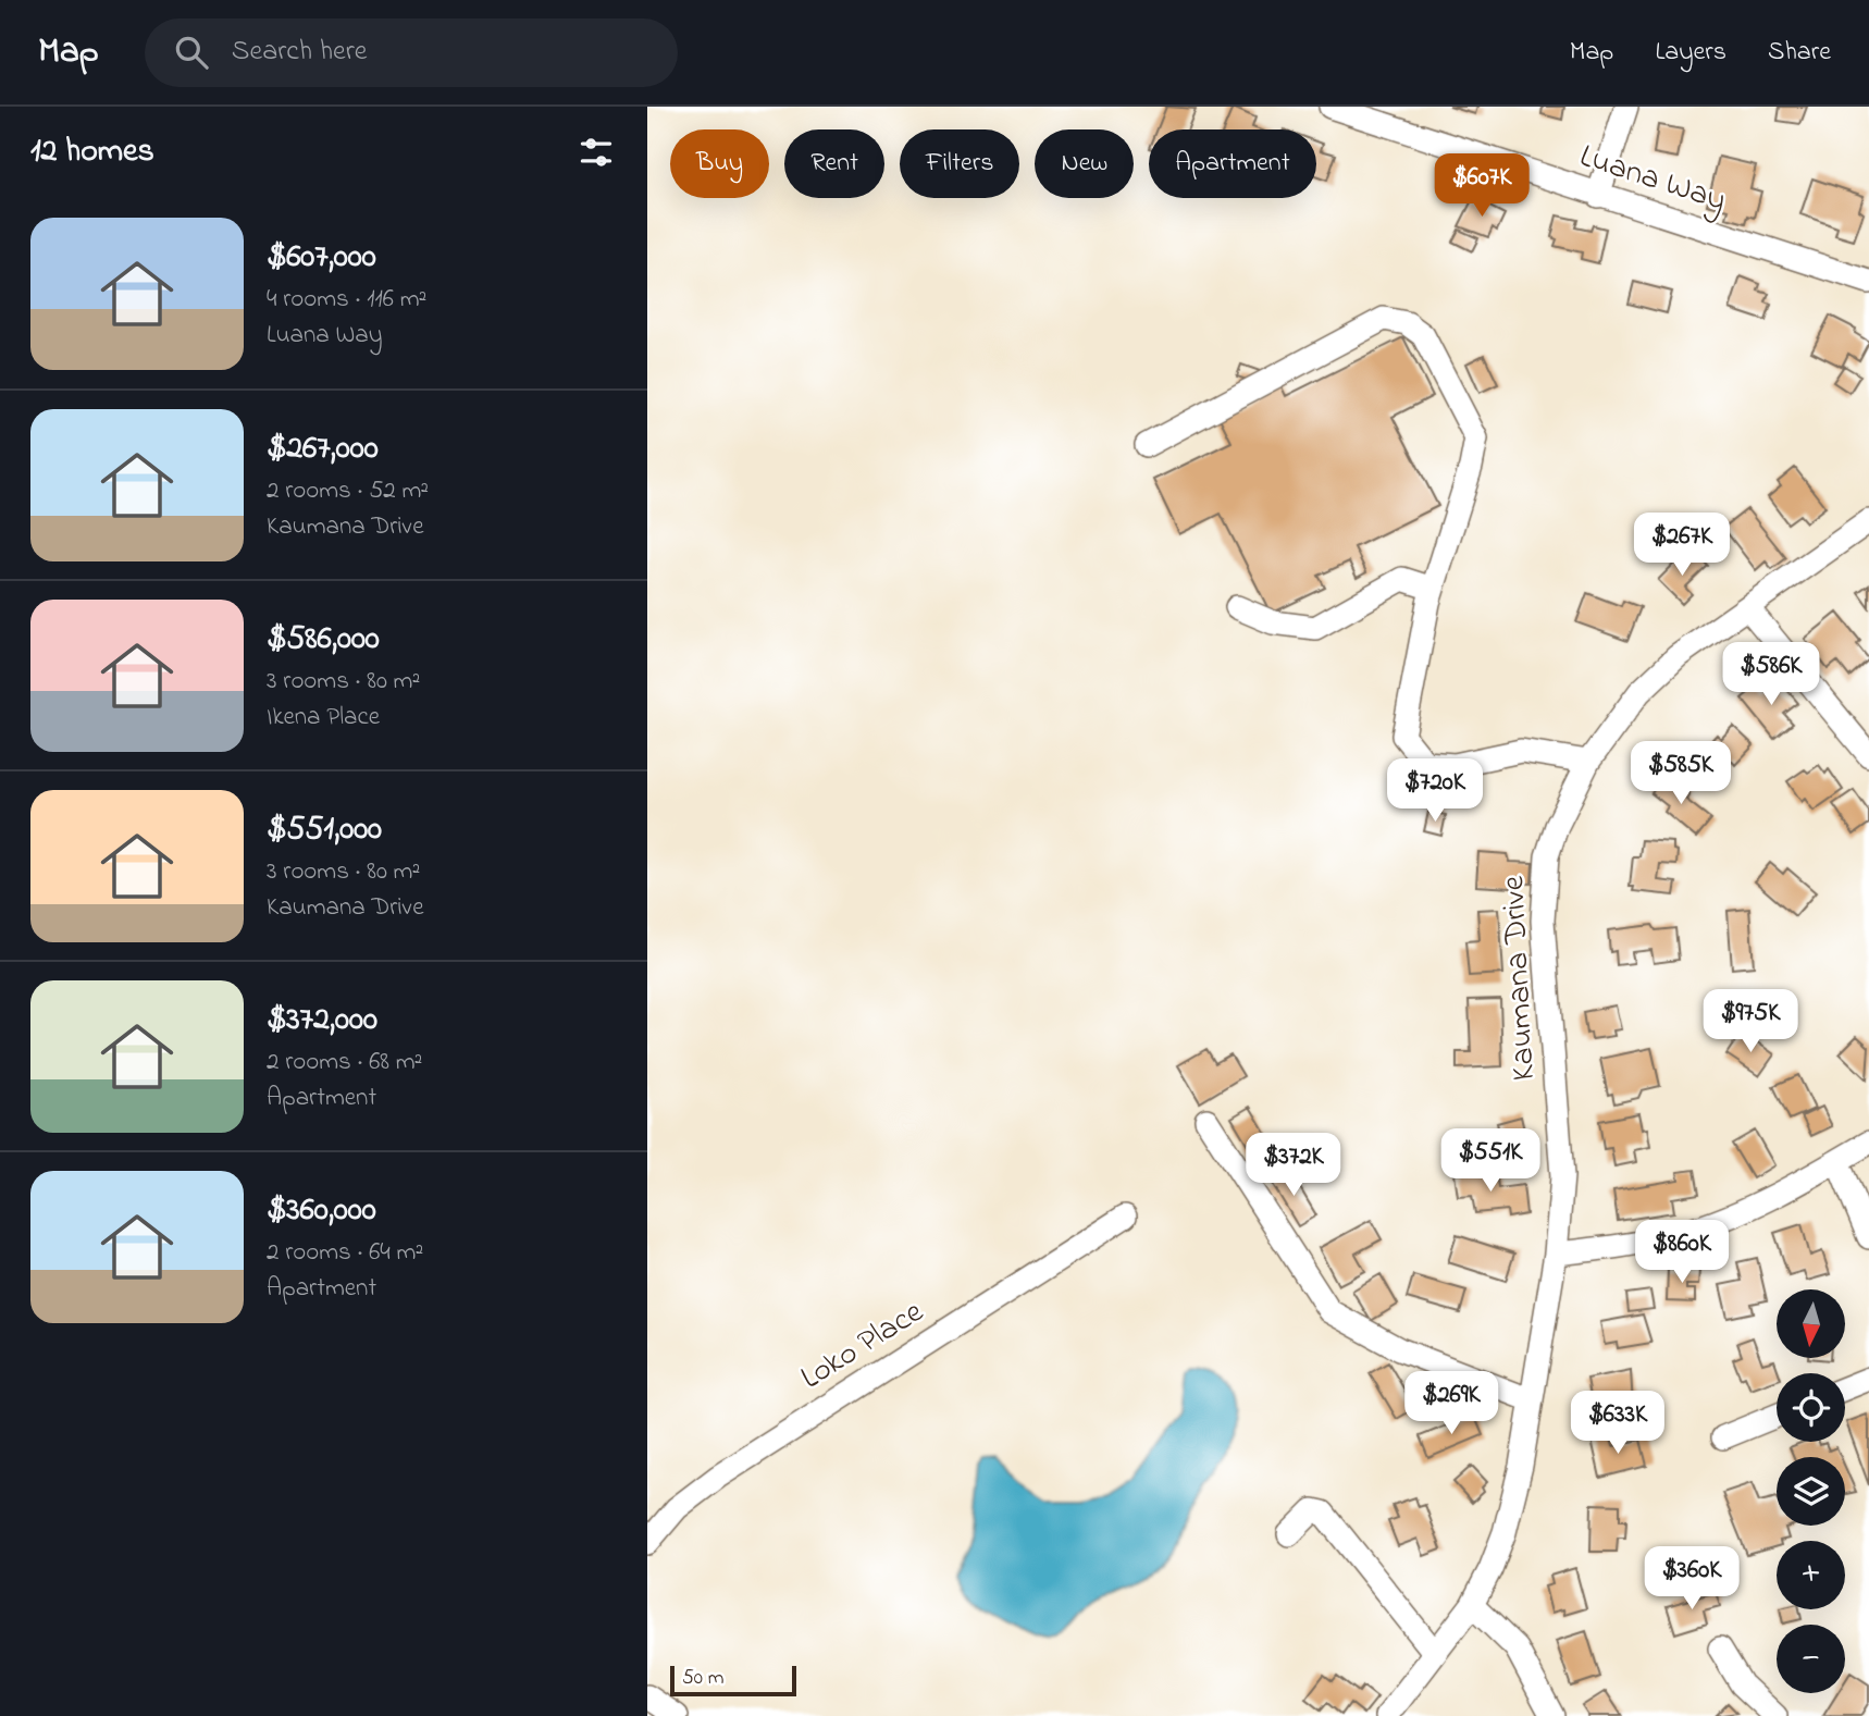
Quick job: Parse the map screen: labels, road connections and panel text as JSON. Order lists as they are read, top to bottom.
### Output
{
  "streets": {
    "street": ["Luana Way", "Kaumana Drive", "Loko Place"]
  },
  "scale_bar": "50 m",
  "north": "bottom",
  "page": {
    "header": "Map",
    "search": "Search here",
    "nav": ["Map", "Layers", "Share"],
    "heading": "12 homes",
    "chip": [
      "Buy",
      "Rent",
      "Filters",
      "New",
      "Apartment"
    ],
    "price": [
      "$607K",
      "$267K",
      "$586K",
      "$585K",
      "$720K",
      "$975K",
      "$551K",
      "$372K",
      "$860K",
      "$269K",
      "$633K",
      "$360K"
    ],
    "list": [
      {
        "name": "$607,000",
        "note": "4 rooms · 116 m² · Luana Way"
      },
      {
        "name": "$267,000",
        "note": "2 rooms · 52 m² · Kaumana Drive"
      },
      {
        "name": "$586,000",
        "note": "3 rooms · 80 m² · Ikena Place"
      },
      {
        "name": "$551,000",
        "note": "3 rooms · 80 m² · Kaumana Drive"
      },
      {
        "name": "$372,000",
        "note": "2 rooms · 68 m² · Apartment"
      },
      {
        "name": "$360,000",
        "note": "2 rooms · 64 m² · Apartment"
      }
    ],
    "map_buttons": ["+", "−"],
    "scale": "50 m"
  }
}
